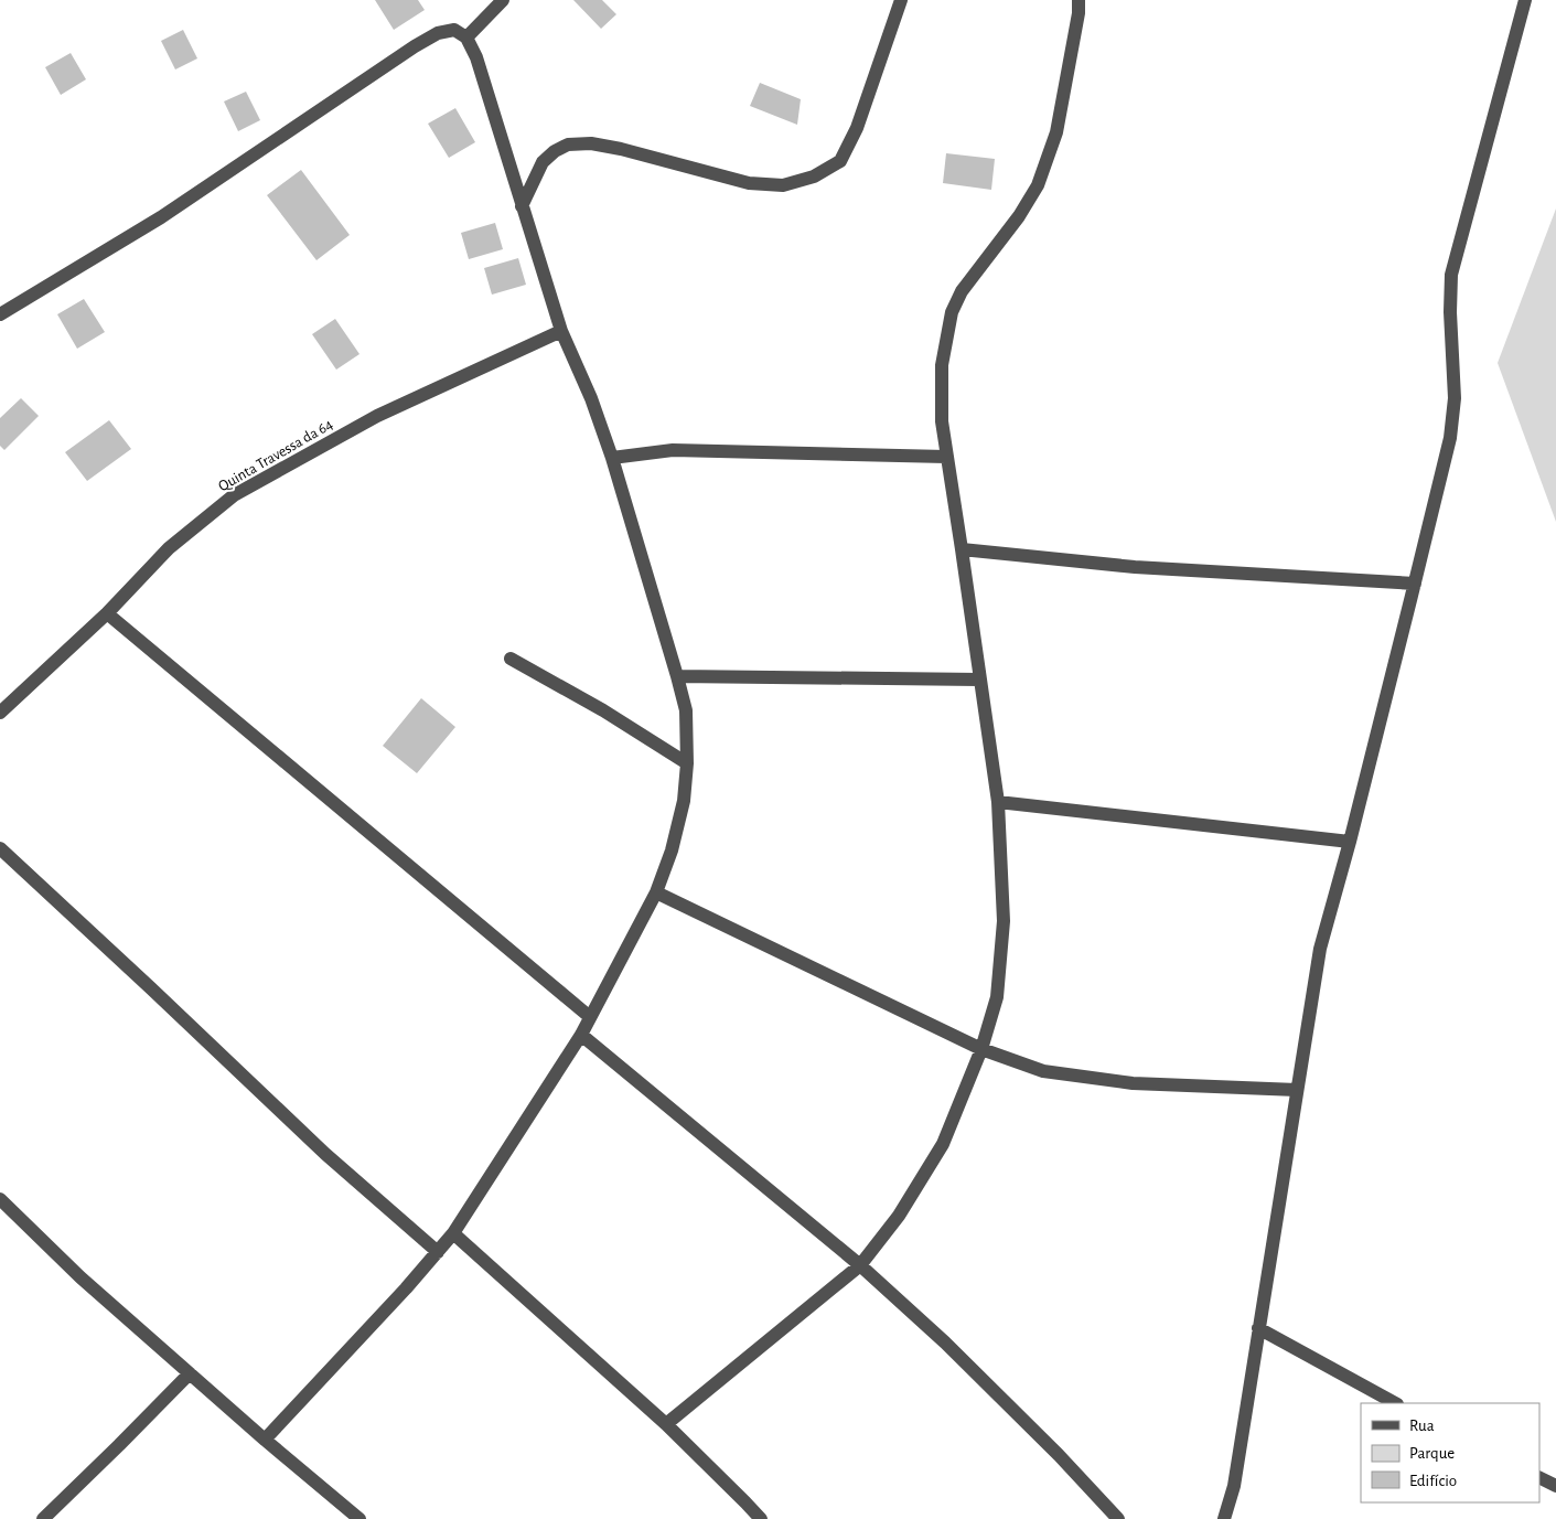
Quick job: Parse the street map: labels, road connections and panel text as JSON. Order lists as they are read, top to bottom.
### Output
{
  "streets": {
    "street": ["Quinta Travessa da 64"]
  },
  "legend": ["Rua", "Parque", "Edifício"]
}
